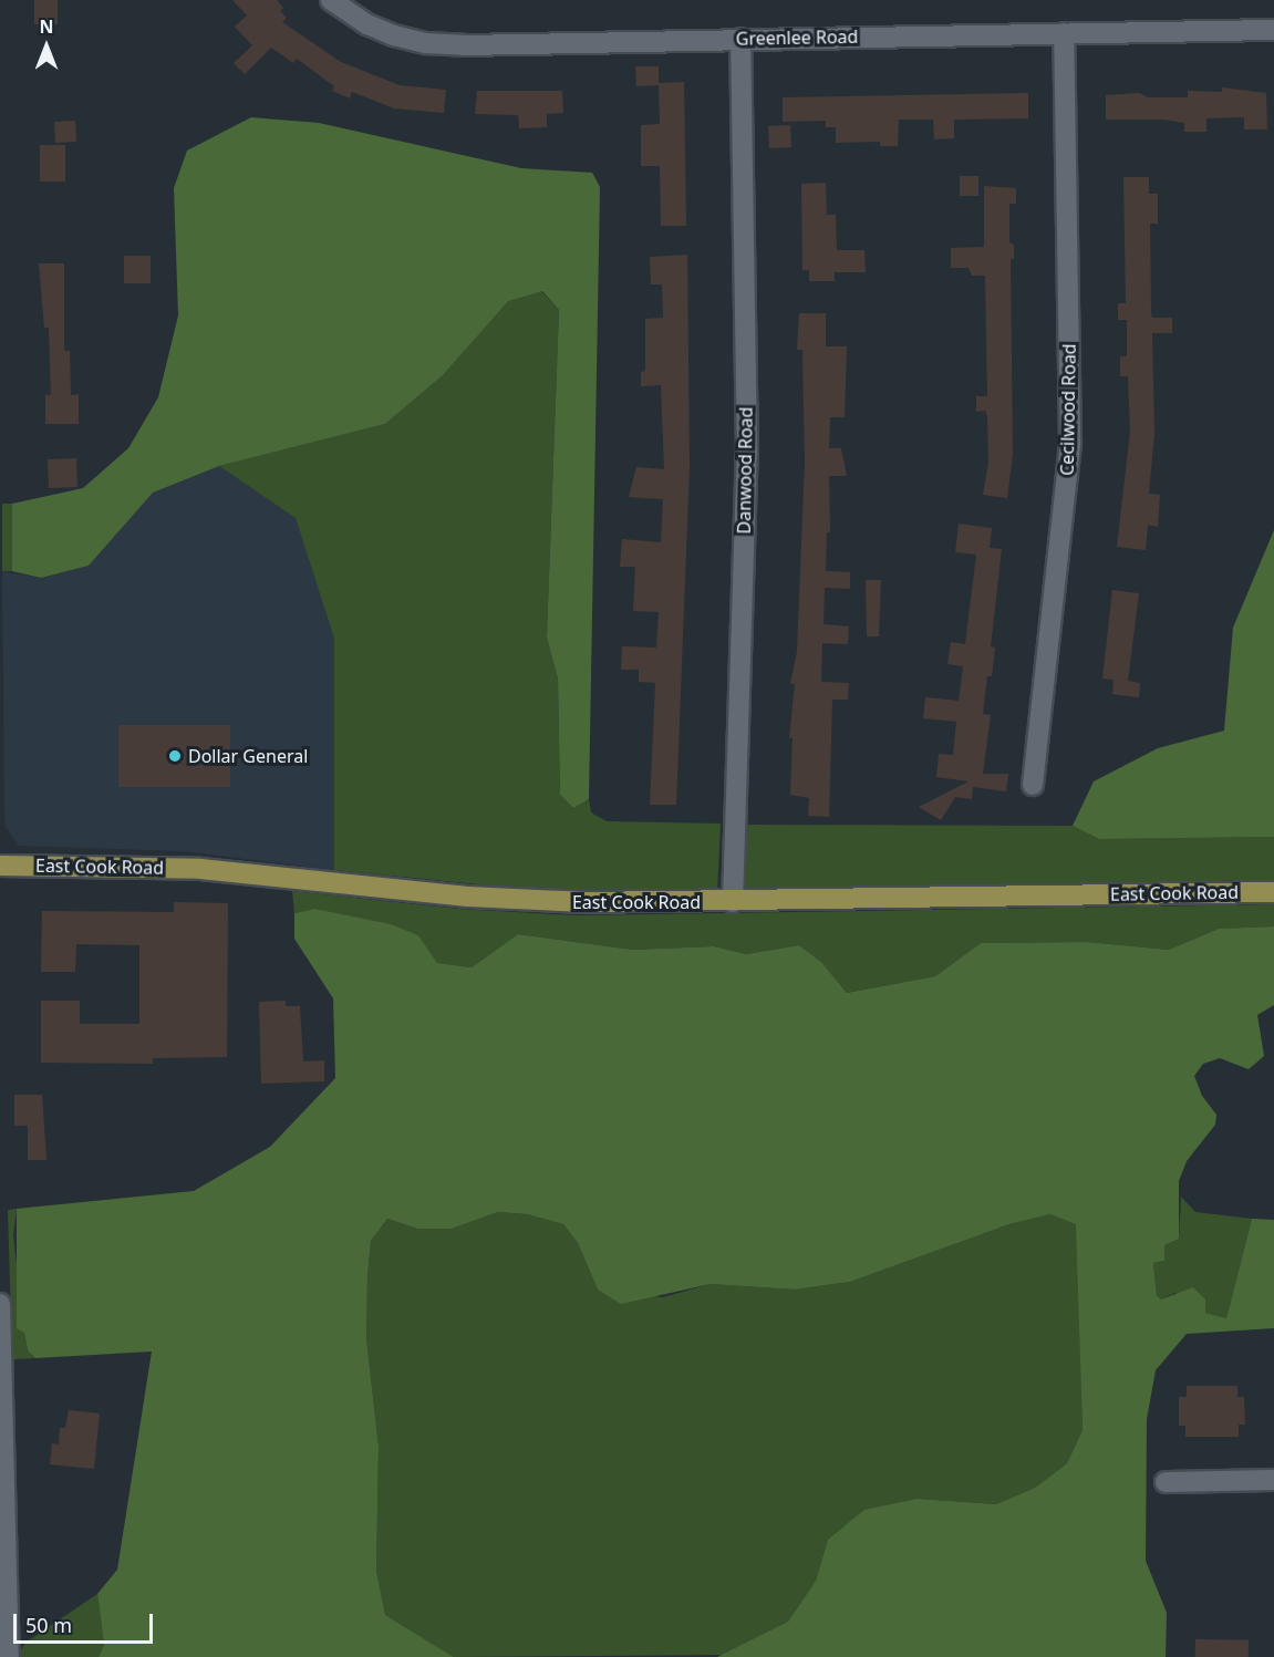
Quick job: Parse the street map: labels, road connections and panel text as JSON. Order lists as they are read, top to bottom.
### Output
{
  "streets": {
    "main road": ["East Cook Road"],
    "street": ["Greenlee Road", "Cecilwood Road", "Danwood Road"]
  },
  "crossings": [
    ["Greenlee Road", "Cecilwood Road"],
    ["Greenlee Road", "Danwood Road"],
    ["Danwood Road", "East Cook Road"]
  ],
  "places": ["Dollar General"],
  "scale_bar": "50 m",
  "north": "top"
}
